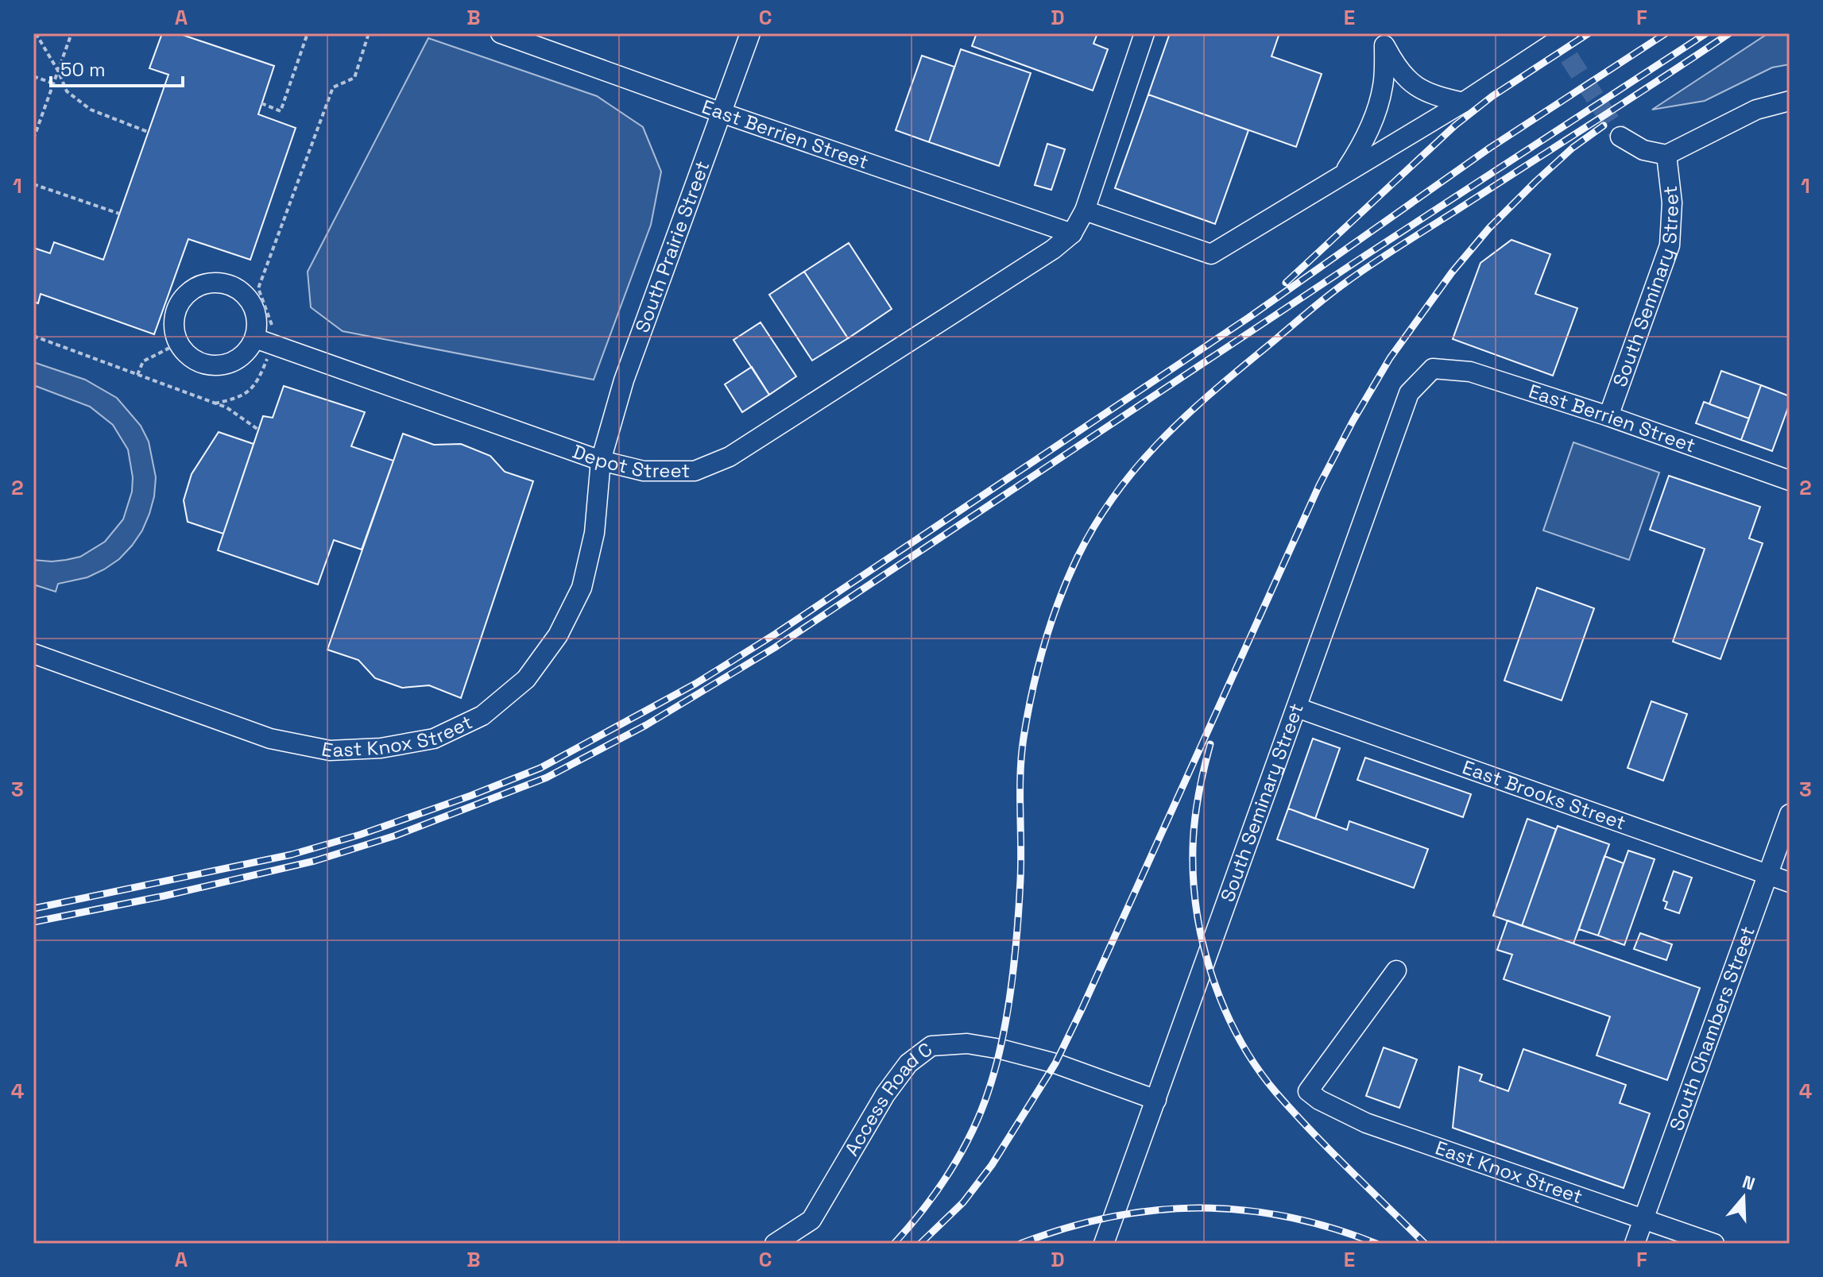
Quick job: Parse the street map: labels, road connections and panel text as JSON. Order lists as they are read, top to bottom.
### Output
{
  "streets": {
    "street": [
      "East Berrien Street",
      "South Prairie Street",
      "South Seminary Street",
      "Depot Street",
      "East Knox Street",
      "East Brooks Street",
      "South Chambers Street",
      "Access Road C"
    ]
  },
  "crossings": [
    ["East Berrien Street", "South Prairie Street"],
    ["East Berrien Street", "South Seminary Street"],
    ["East Berrien Street", "Depot Street"],
    ["South Prairie Street", "Depot Street"],
    ["South Prairie Street", "East Knox Street"],
    ["South Seminary Street", "East Brooks Street"],
    ["South Seminary Street", "Access Road C"],
    ["Depot Street", "East Knox Street"],
    ["East Knox Street", "South Chambers Street"],
    ["East Brooks Street", "South Chambers Street"]
  ],
  "scale_bar": "50 m",
  "north": "top",
  "grid": {
    "columns": [
      "A",
      "B",
      "C",
      "D",
      "E",
      "F"
    ],
    "rows": [
      "1",
      "2",
      "3",
      "4"
    ]
  }
}
